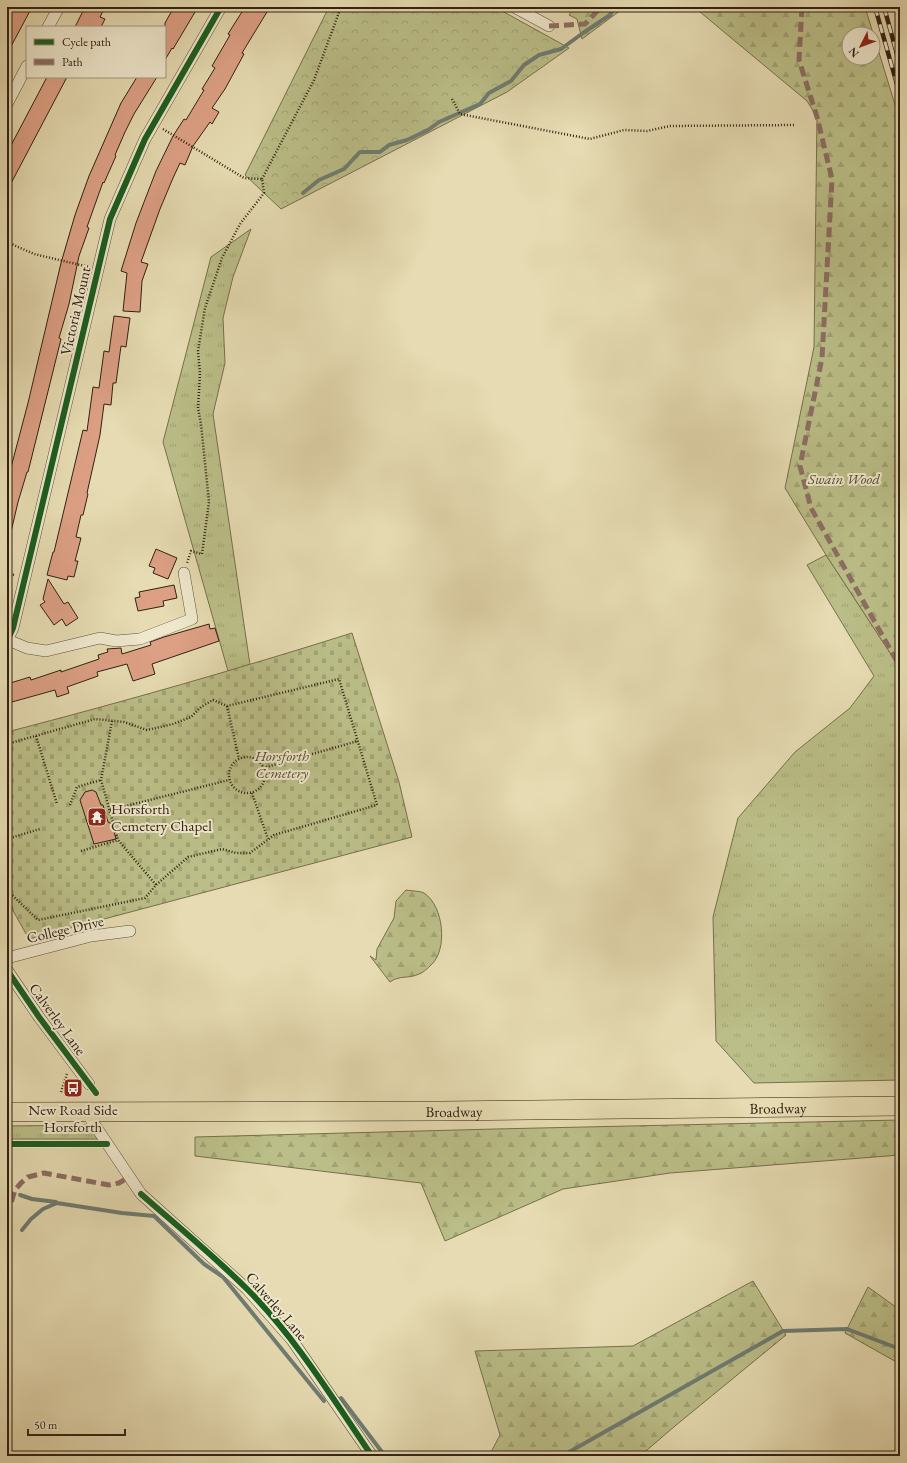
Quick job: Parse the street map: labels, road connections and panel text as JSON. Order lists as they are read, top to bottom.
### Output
{
  "streets": {
    "highway": ["Broadway"],
    "street": ["Victoria Mount", "College Drive", "Calverley Lane"]
  },
  "crossings": [
    ["Calverley Lane", "Broadway"]
  ],
  "parks": ["Swain Wood", "Horsforth Cemetery"],
  "places": {
    "temple": ["Horsforth Cemetery Chapel"],
    "bus stop": ["New Road Side Horsforth"]
  },
  "legend": ["Cycle path", "Path"],
  "scale_bar": "50 m",
  "north": "bottom left"
}
